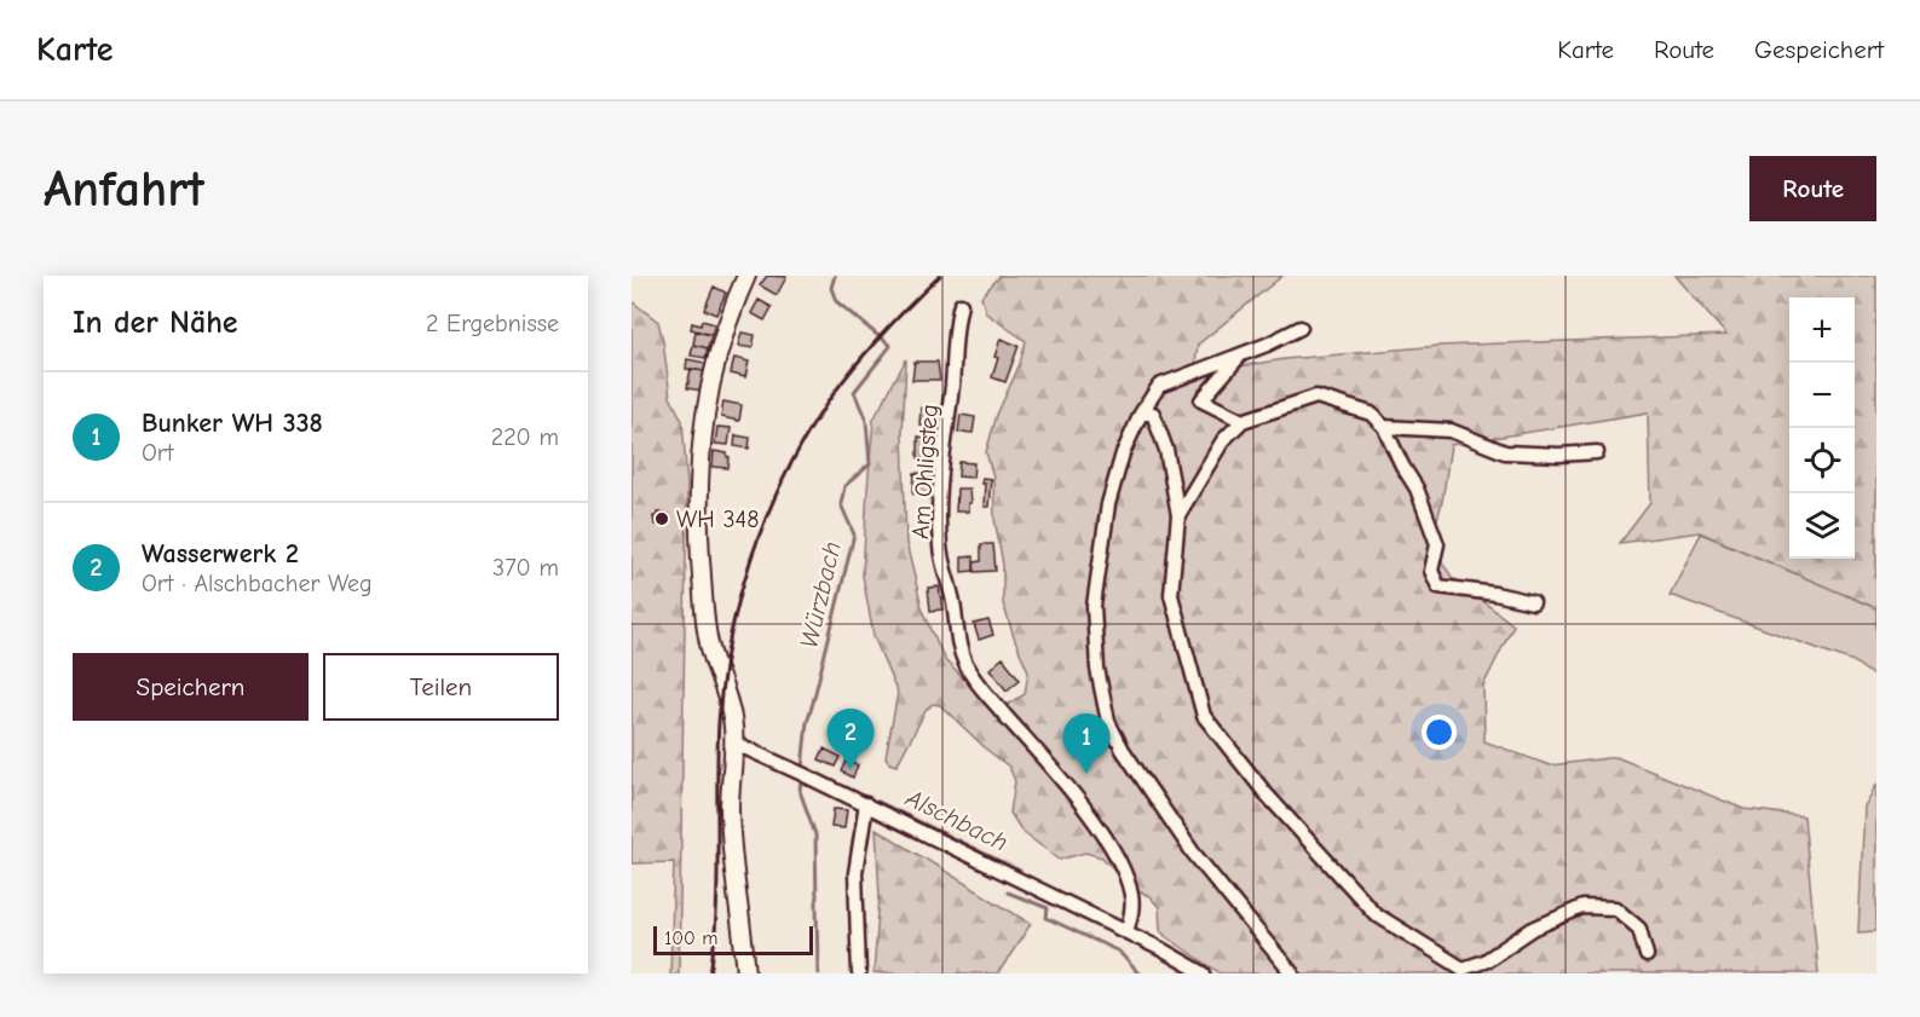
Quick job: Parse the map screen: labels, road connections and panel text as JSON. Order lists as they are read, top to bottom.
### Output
{
  "streets": {
    "street": ["Am Ohligsteg"]
  },
  "water": ["Würzbach", "Alschbach"],
  "places": ["WH 348"],
  "scale_bar": "100 m",
  "page": {
    "header": "Karte",
    "nav": ["Karte", "Route", "Gespeichert"],
    "buttons": [
      "Route",
      ["Speichern", "Teilen"]
    ],
    "title": "Anfahrt",
    "heading": ["In der Nähe", "2 Ergebnisse"],
    "map_buttons": ["+", "−"],
    "list": [
      {
        "mark": "1",
        "name": "Bunker WH 338",
        "note": "Ort",
        "value": "220 m"
      },
      {
        "mark": "2",
        "name": "Wasserwerk 2",
        "note": "Ort · Alschbacher Weg",
        "value": "370 m"
      }
    ],
    "pins": ["2", "1"],
    "scale": "100 m"
  }
}
